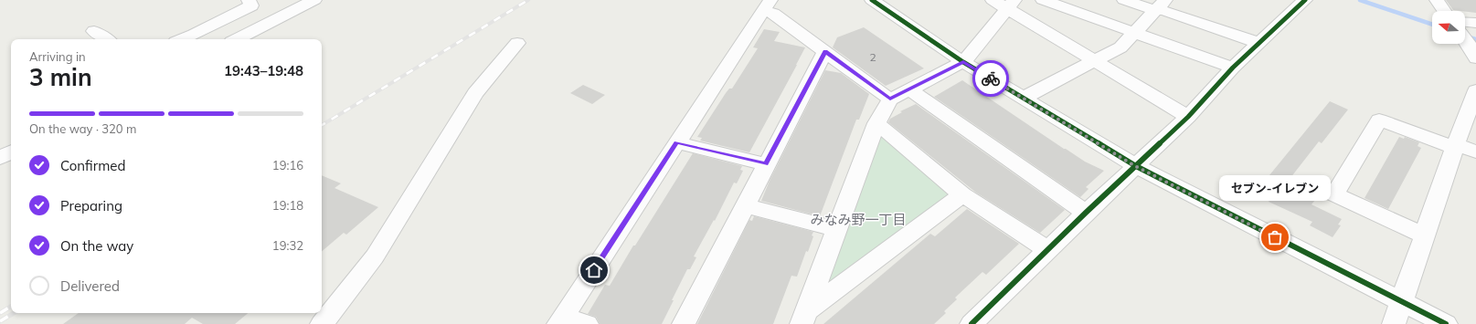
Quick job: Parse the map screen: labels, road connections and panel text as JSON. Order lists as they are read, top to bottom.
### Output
{
  "districts": ["みなみ野一丁目"],
  "places": ["セブン-イレブン"],
  "house_numbers": ["2"],
  "north": "left",
  "page": {
    "heading": ["3 min", "Arriving in", "19:43–19:48"],
    "bar": "On the way · 320 m",
    "list": [
      ["Confirmed", "19:16"],
      ["Preparing", "19:18"],
      ["On the way", "19:32"],
      "Delivered"
    ],
    "bubble": "セブン-イレブン"
  }
}
